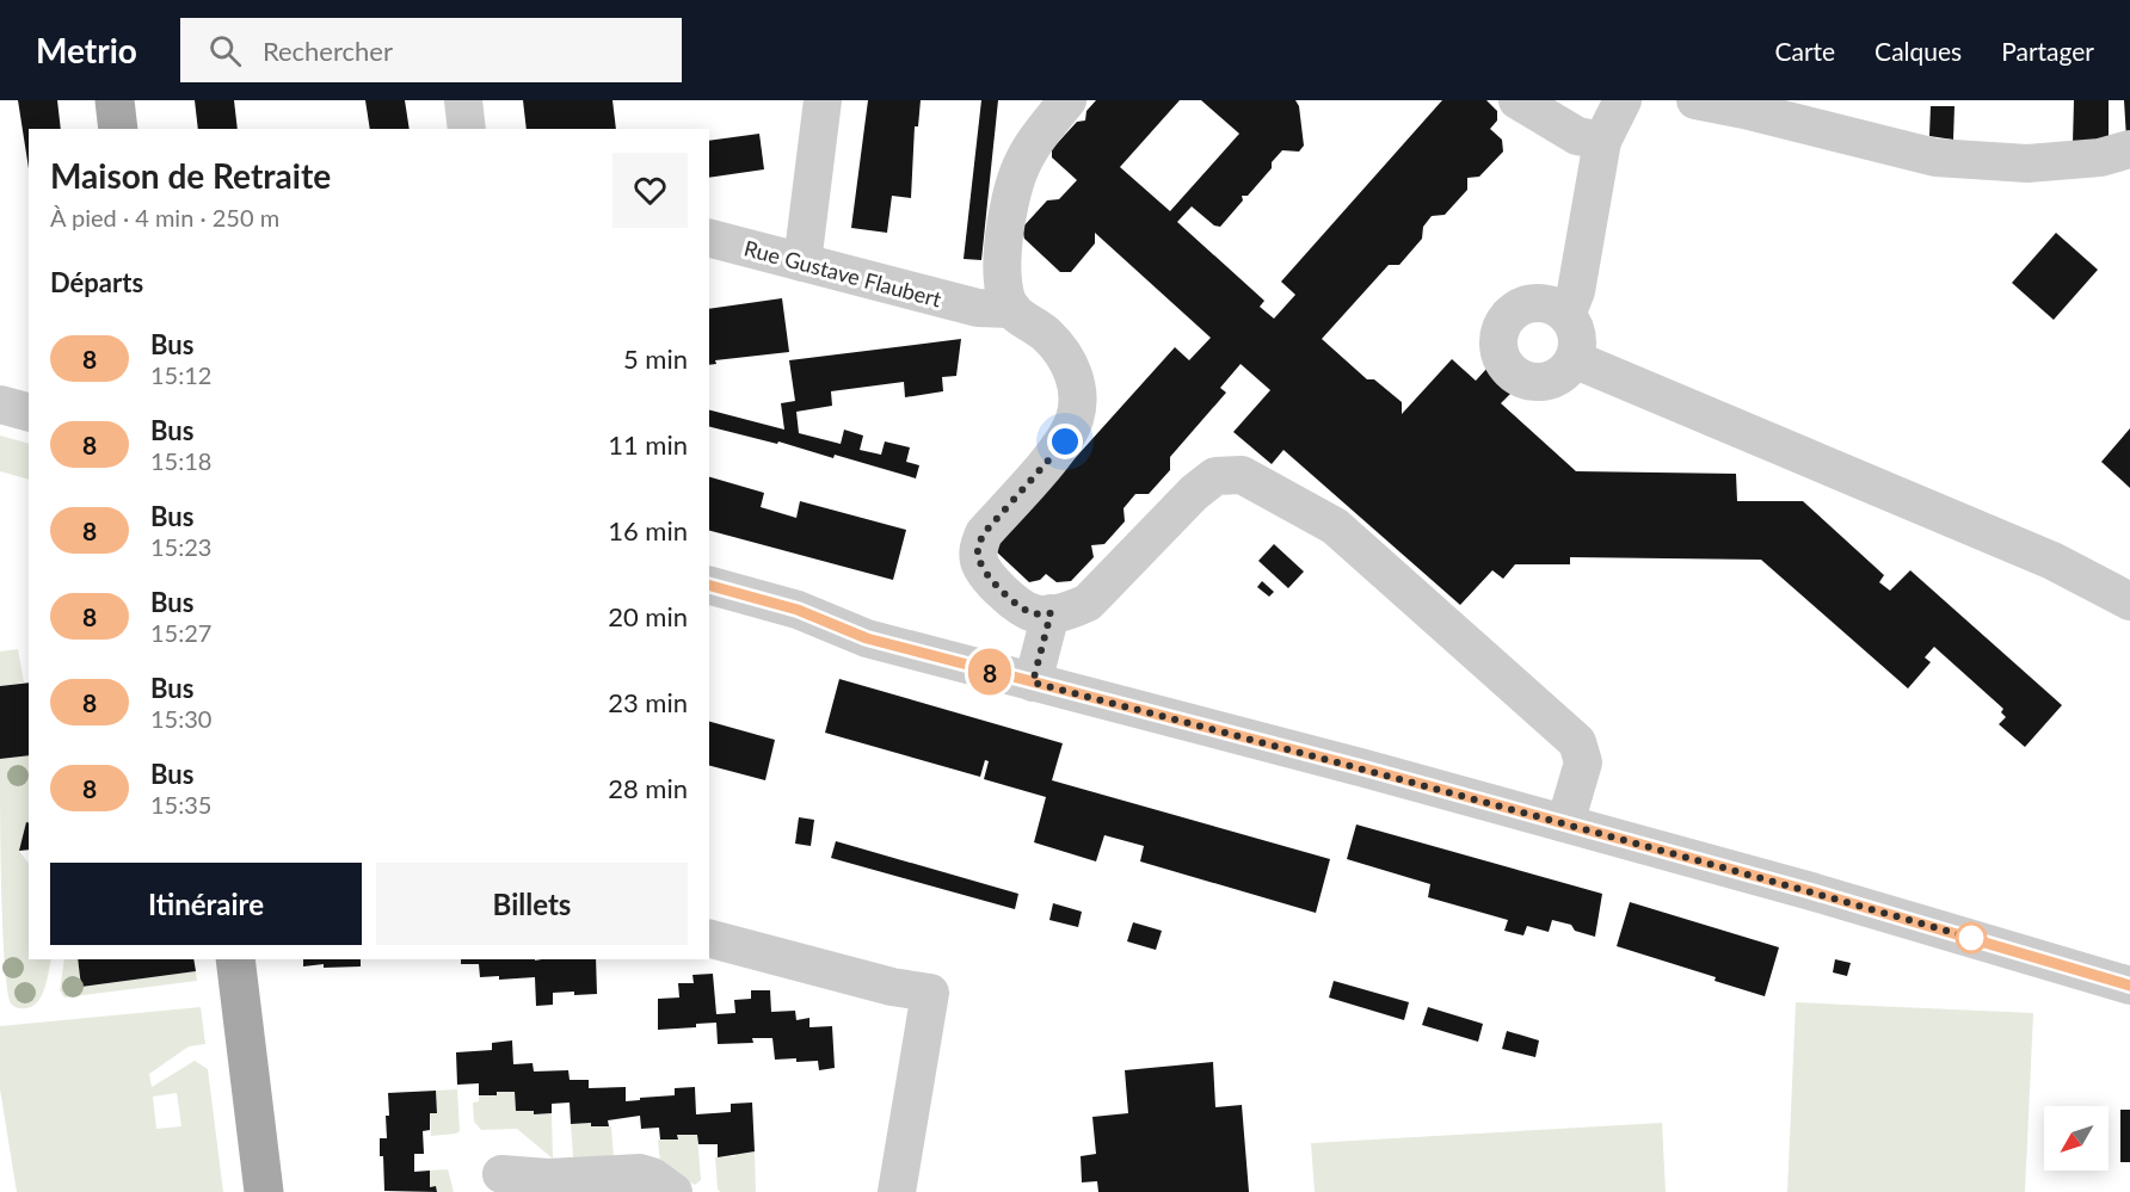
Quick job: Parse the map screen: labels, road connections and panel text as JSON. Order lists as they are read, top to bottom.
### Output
{
  "streets": {
    "street": ["Rue Gustave Flaubert"]
  },
  "lines": ["bus line 8"],
  "north": "bottom left",
  "page": {
    "header": "Metrio",
    "search": "Rechercher",
    "nav": ["Carte", "Calques", "Partager"],
    "on_map": "8",
    "heading": [
      ["Maison de Retraite", "À pied · 4 min · 250 m"],
      "Départs"
    ],
    "list": [
      {
        "mark": "8",
        "name": "Bus",
        "note": "15:12",
        "value": "5 min"
      },
      {
        "mark": "8",
        "name": "Bus",
        "note": "15:18",
        "value": "11 min"
      },
      {
        "mark": "8",
        "name": "Bus",
        "note": "15:23",
        "value": "16 min"
      },
      {
        "mark": "8",
        "name": "Bus",
        "note": "15:27",
        "value": "20 min"
      },
      {
        "mark": "8",
        "name": "Bus",
        "note": "15:30",
        "value": "23 min"
      },
      {
        "mark": "8",
        "name": "Bus",
        "note": "15:35",
        "value": "28 min"
      }
    ],
    "buttons": ["Itinéraire", "Billets"]
  }
}
